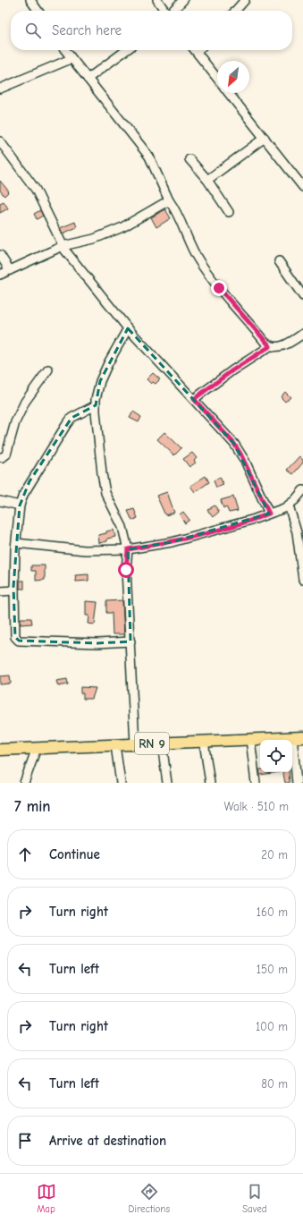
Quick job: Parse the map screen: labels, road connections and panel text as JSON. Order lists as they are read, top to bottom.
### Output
{
  "streets": {
    "main road": ["RN 9"]
  },
  "north": "bottom left",
  "page": {
    "search": "Search here",
    "heading": ["7 min", "Walk · 510 m"],
    "list": [
      ["Continue", "20 m"],
      ["Turn right", "160 m"],
      ["Turn left", "150 m"],
      ["Turn right", "100 m"],
      ["Turn left", "80 m"],
      "Arrive at destination"
    ],
    "nav": ["Map", "Directions", "Saved"]
  }
}
